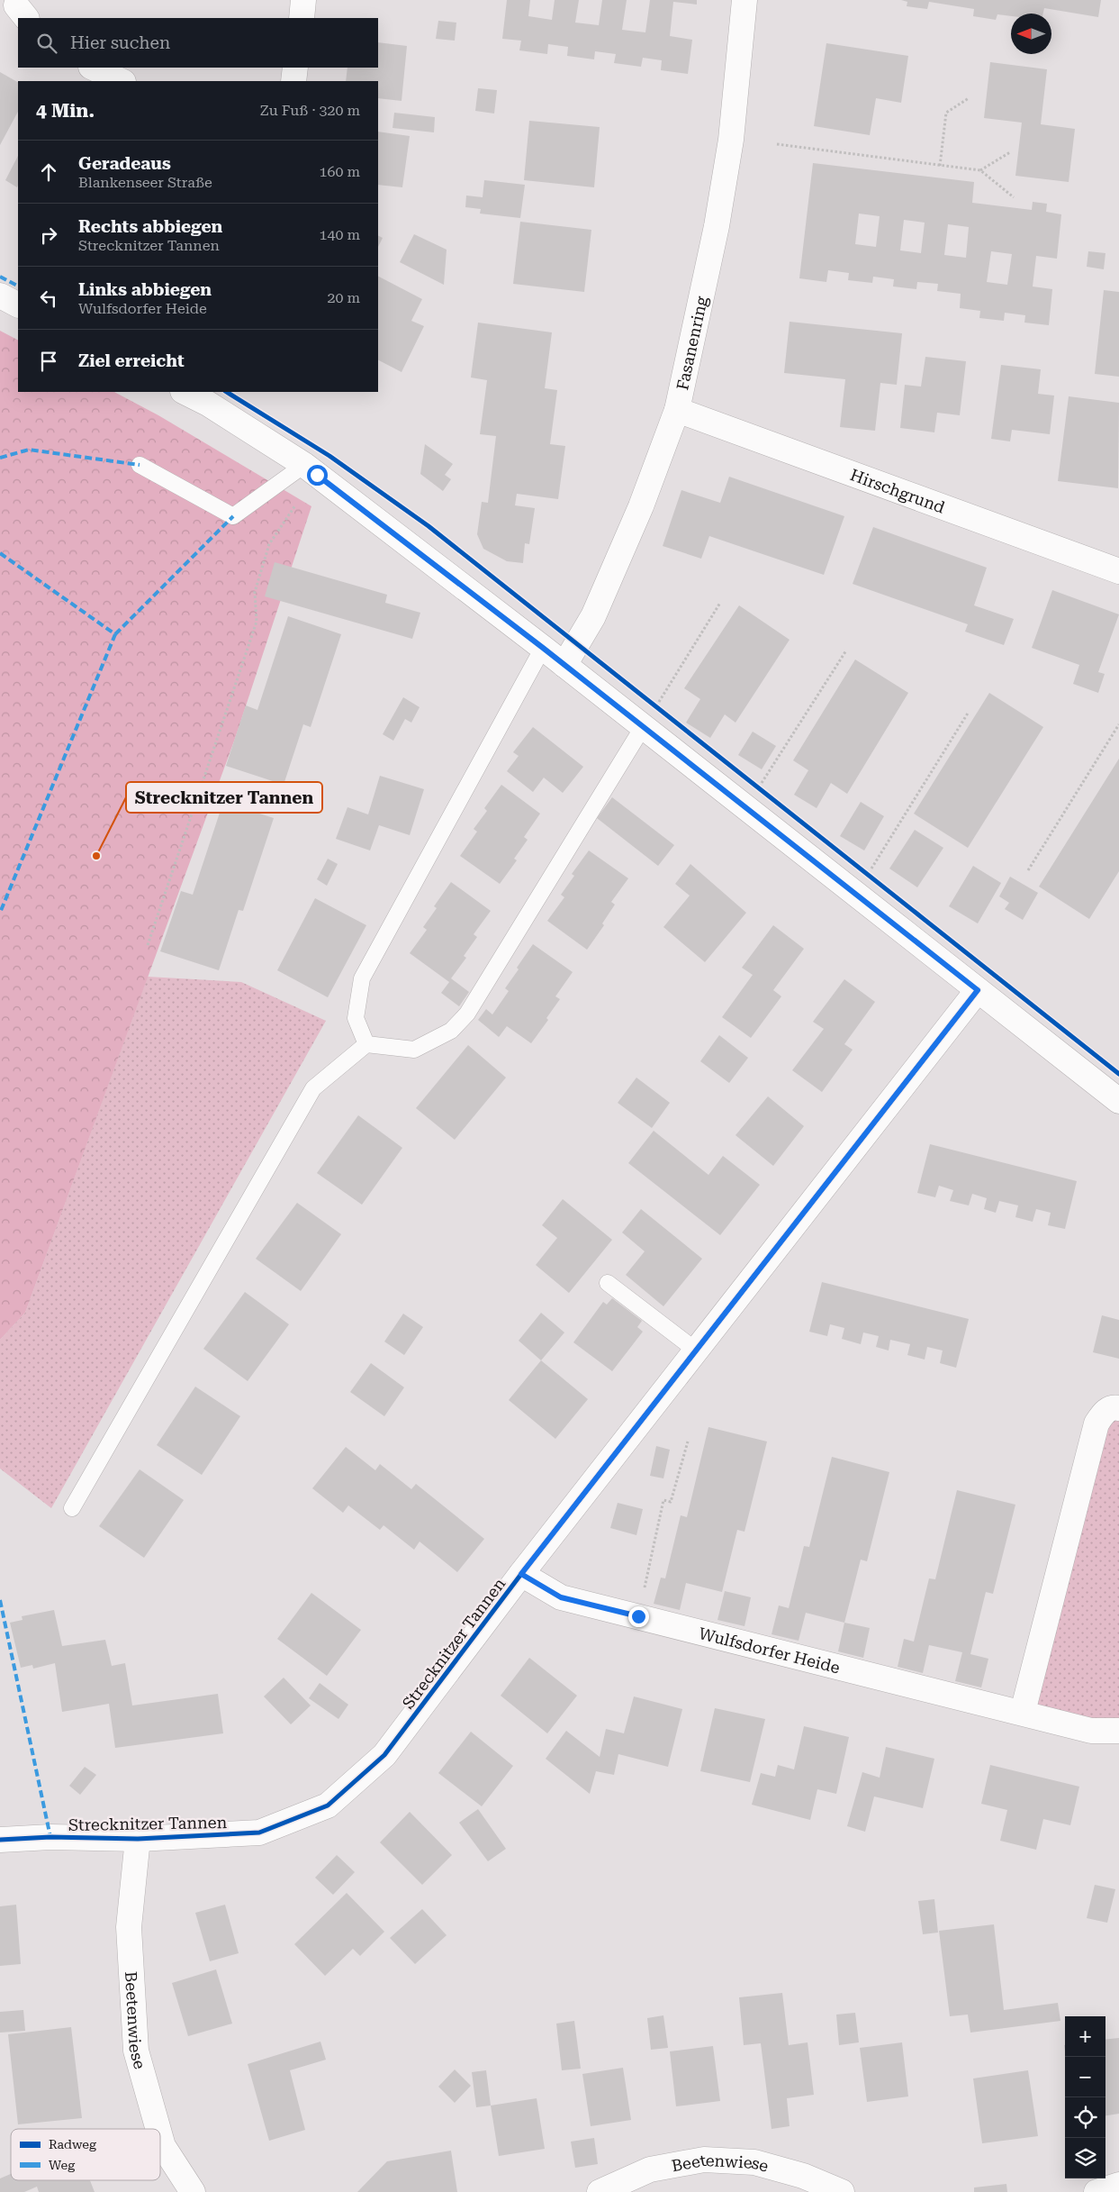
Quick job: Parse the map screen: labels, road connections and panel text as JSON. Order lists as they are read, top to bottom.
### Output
{
  "streets": {
    "street": [
      "Fasanenring",
      "Hirschgrund",
      "Strecknitzer Tannen",
      "Wulfsdorfer Heide",
      "Beetenwiese"
    ]
  },
  "crossings": [
    ["Fasanenring", "Hirschgrund"],
    ["Strecknitzer Tannen", "Wulfsdorfer Heide"],
    ["Strecknitzer Tannen", "Beetenwiese"]
  ],
  "places": ["Strecknitzer Tannen"],
  "legend": ["Radweg", "Weg"],
  "north": "left",
  "page": {
    "search": "Hier suchen",
    "heading": ["4 Min.", "Zu Fuß · 320 m"],
    "list": [
      ["Geradeaus", "Blankenseer Straße", "160 m"],
      ["Rechts abbiegen", "Strecknitzer Tannen", "140 m"],
      ["Links abbiegen", "Wulfsdorfer Heide", "20 m"],
      "Ziel erreicht"
    ],
    "map_buttons": ["+", "−"]
  }
}
